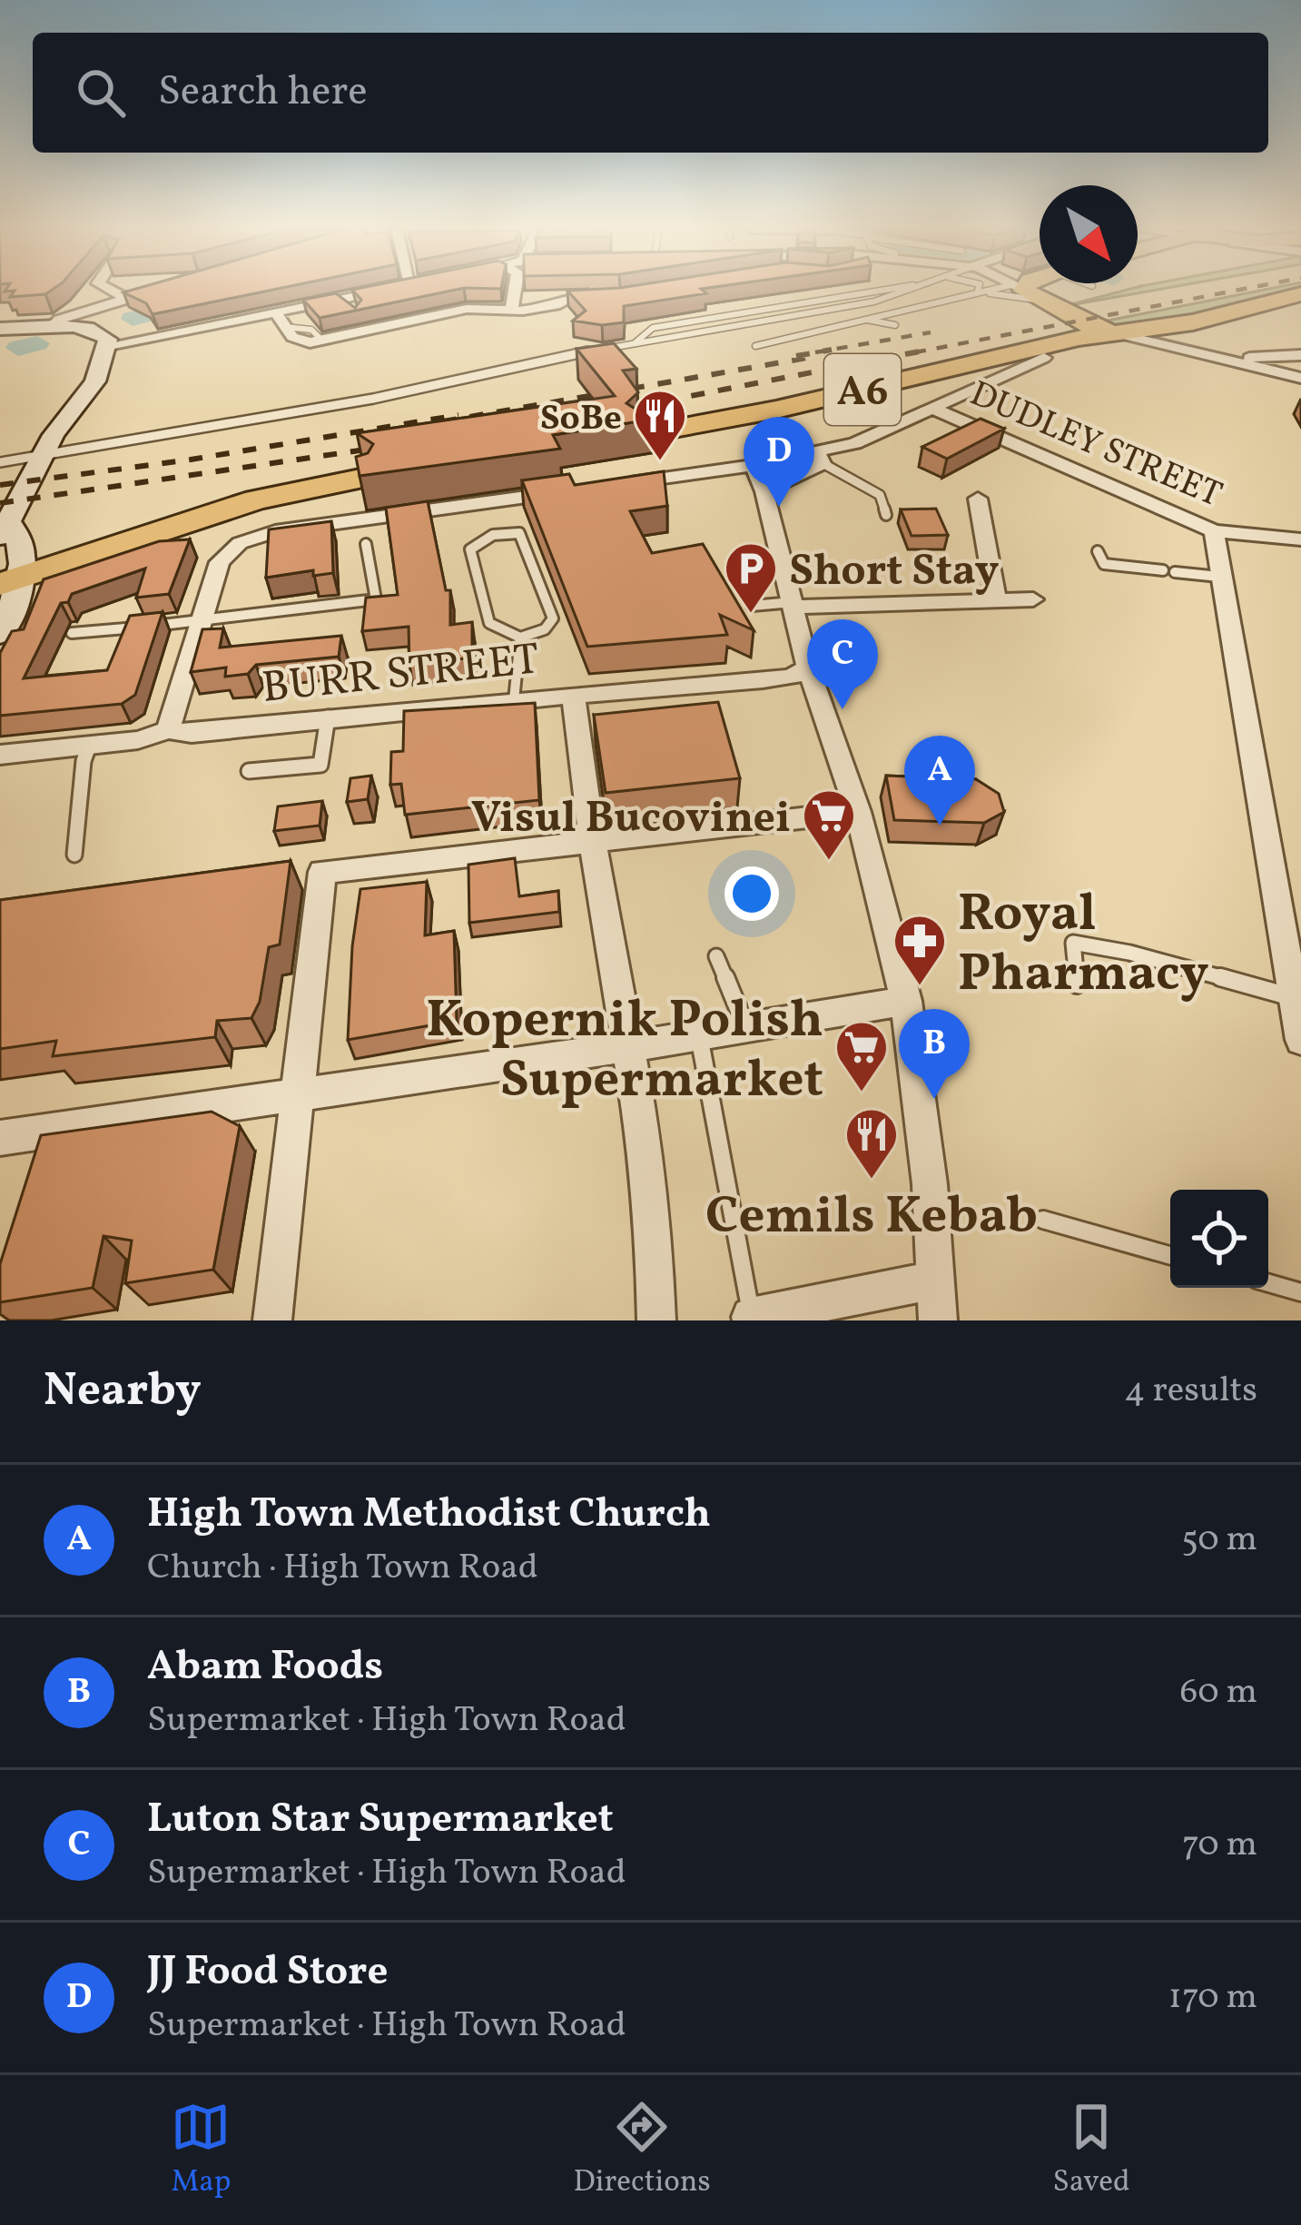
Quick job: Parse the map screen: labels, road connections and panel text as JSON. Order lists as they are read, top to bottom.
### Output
{
  "streets": {
    "highway": ["A6"],
    "street": ["DUDLEY STREET", "BURR STREET"]
  },
  "places": {
    "restaurant": ["SoBe", "Cemils Kebab"],
    "parking": ["Short Stay"],
    "supermarket": ["Visul Bucovinei", "Kopernik Polish Supermarket"],
    "pharmacy": ["Royal Pharmacy"]
  },
  "north": "bottom right",
  "page": {
    "search": "Search here",
    "pins": [
      "D",
      "C",
      "A",
      "B"
    ],
    "heading": ["Nearby", "4 results"],
    "list": [
      {
        "mark": "A",
        "name": "High Town Methodist Church",
        "note": "Church · High Town Road",
        "value": "50 m"
      },
      {
        "mark": "B",
        "name": "Abam Foods",
        "note": "Supermarket · High Town Road",
        "value": "60 m"
      },
      {
        "mark": "C",
        "name": "Luton Star Supermarket",
        "note": "Supermarket · High Town Road",
        "value": "70 m"
      },
      {
        "mark": "D",
        "name": "JJ Food Store",
        "note": "Supermarket · High Town Road",
        "value": "170 m"
      }
    ],
    "nav": ["Map", "Directions", "Saved"]
  }
}
